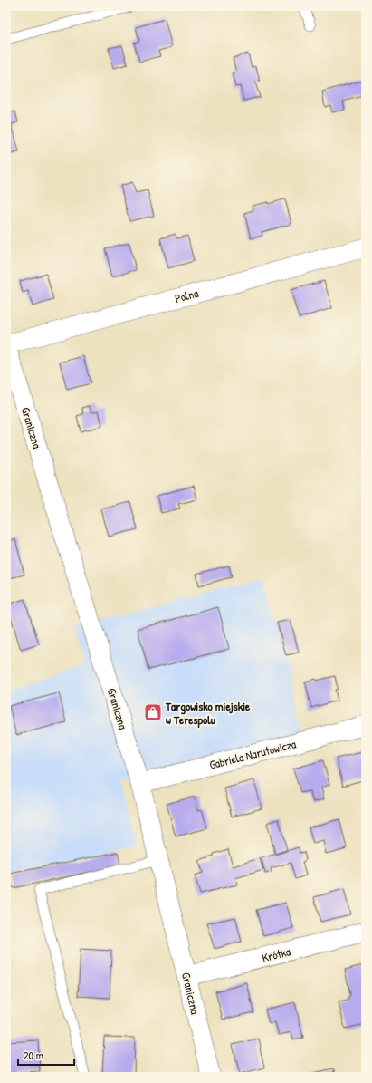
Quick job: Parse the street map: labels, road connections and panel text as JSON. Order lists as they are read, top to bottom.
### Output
{
  "streets": {
    "street": [
      "Polna",
      "Graniczna",
      "Gabriela Narutowicza",
      "Krótka"
    ]
  },
  "crossings": [
    ["Polna", "Graniczna"],
    ["Graniczna", "Gabriela Narutowicza"],
    ["Graniczna", "Krótka"]
  ],
  "places": {
    "shop": ["Targowisko miejskie w Terespolu"]
  },
  "scale_bar": "20 m"
}
